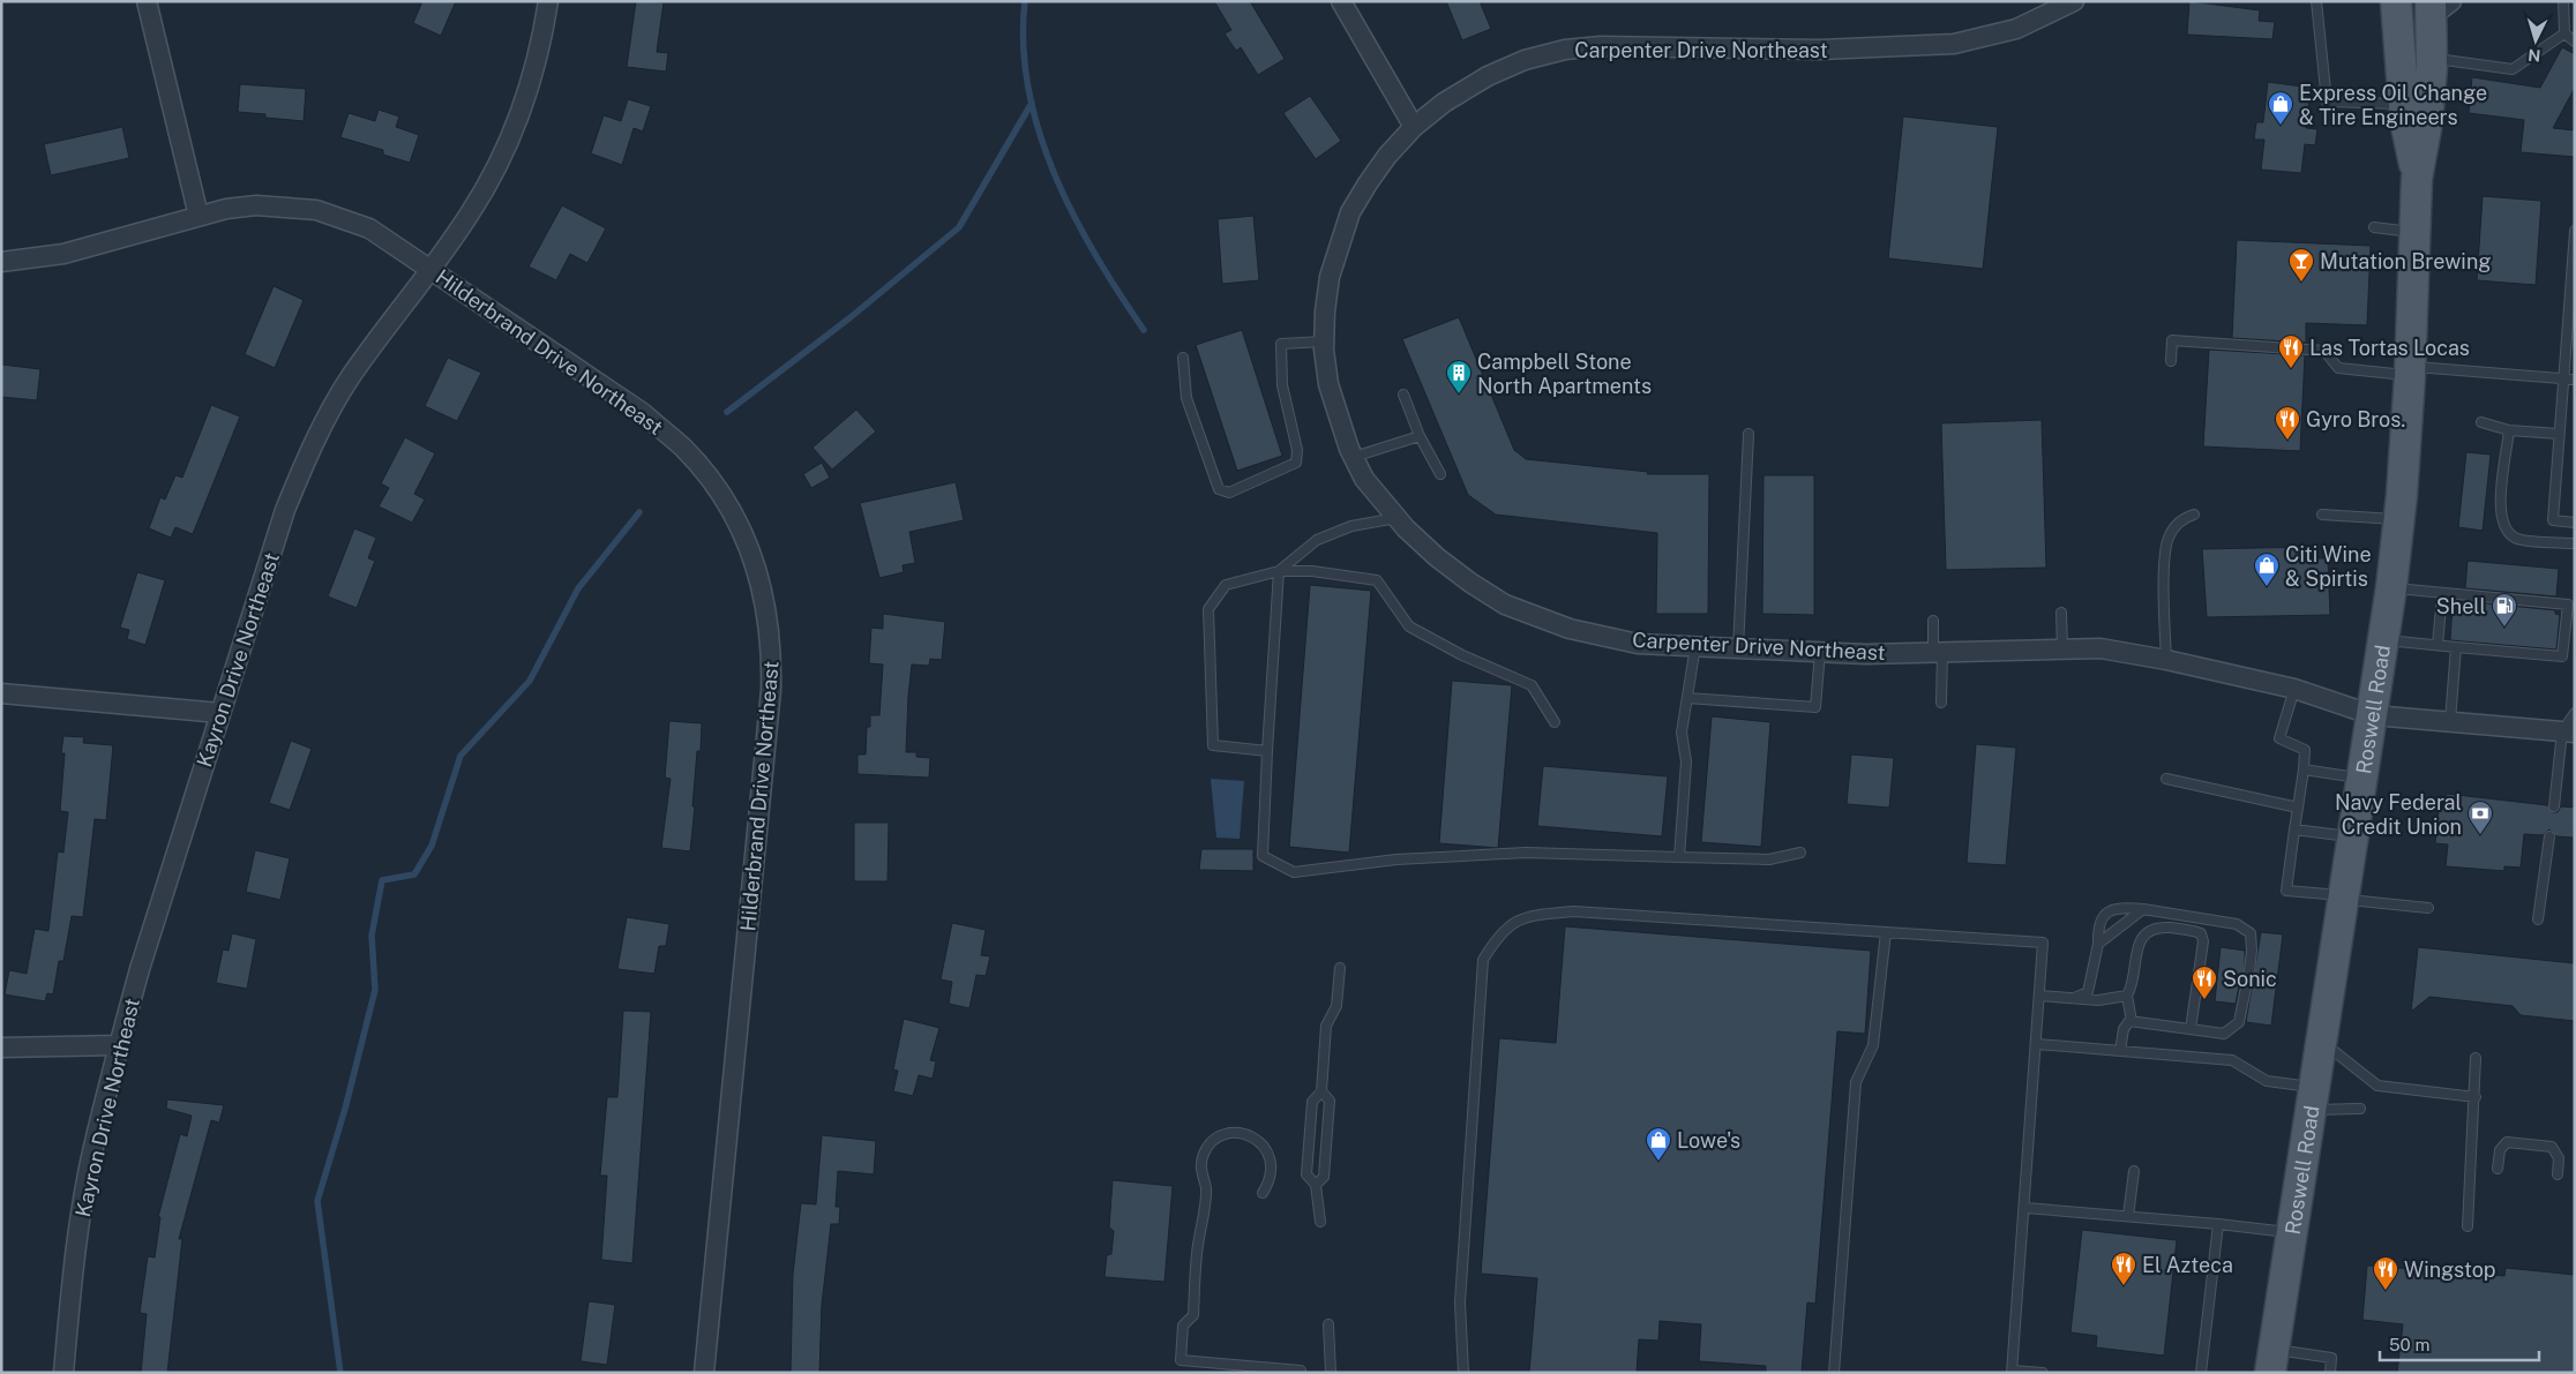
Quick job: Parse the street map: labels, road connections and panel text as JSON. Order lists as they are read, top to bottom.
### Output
{
  "streets": {
    "main road": ["Roswell Road"],
    "street": ["Carpenter Drive Northeast", "Hilderbrand Drive Northeast", "Kayron Drive Northeast"]
  },
  "crossings": [
    ["Carpenter Drive Northeast", "Roswell Road"],
    ["Hilderbrand Drive Northeast", "Kayron Drive Northeast"]
  ],
  "places": {
    "shop": ["Express Oil Change & Tire Engineers", "Citi Wine & Spirtis", "Lowe's"],
    "bar": ["Mutation Brewing"],
    "restaurant": [
      "Las Tortas Locas",
      "Gyro Bros.",
      "Sonic",
      "El Azteca",
      "Wingstop"
    ],
    "building": ["Campbell Stone North Apartments"],
    "fuel station": ["Shell"],
    "bank": ["Navy Federal Credit Union"]
  },
  "scale_bar": "50 m",
  "north": "bottom"
}
